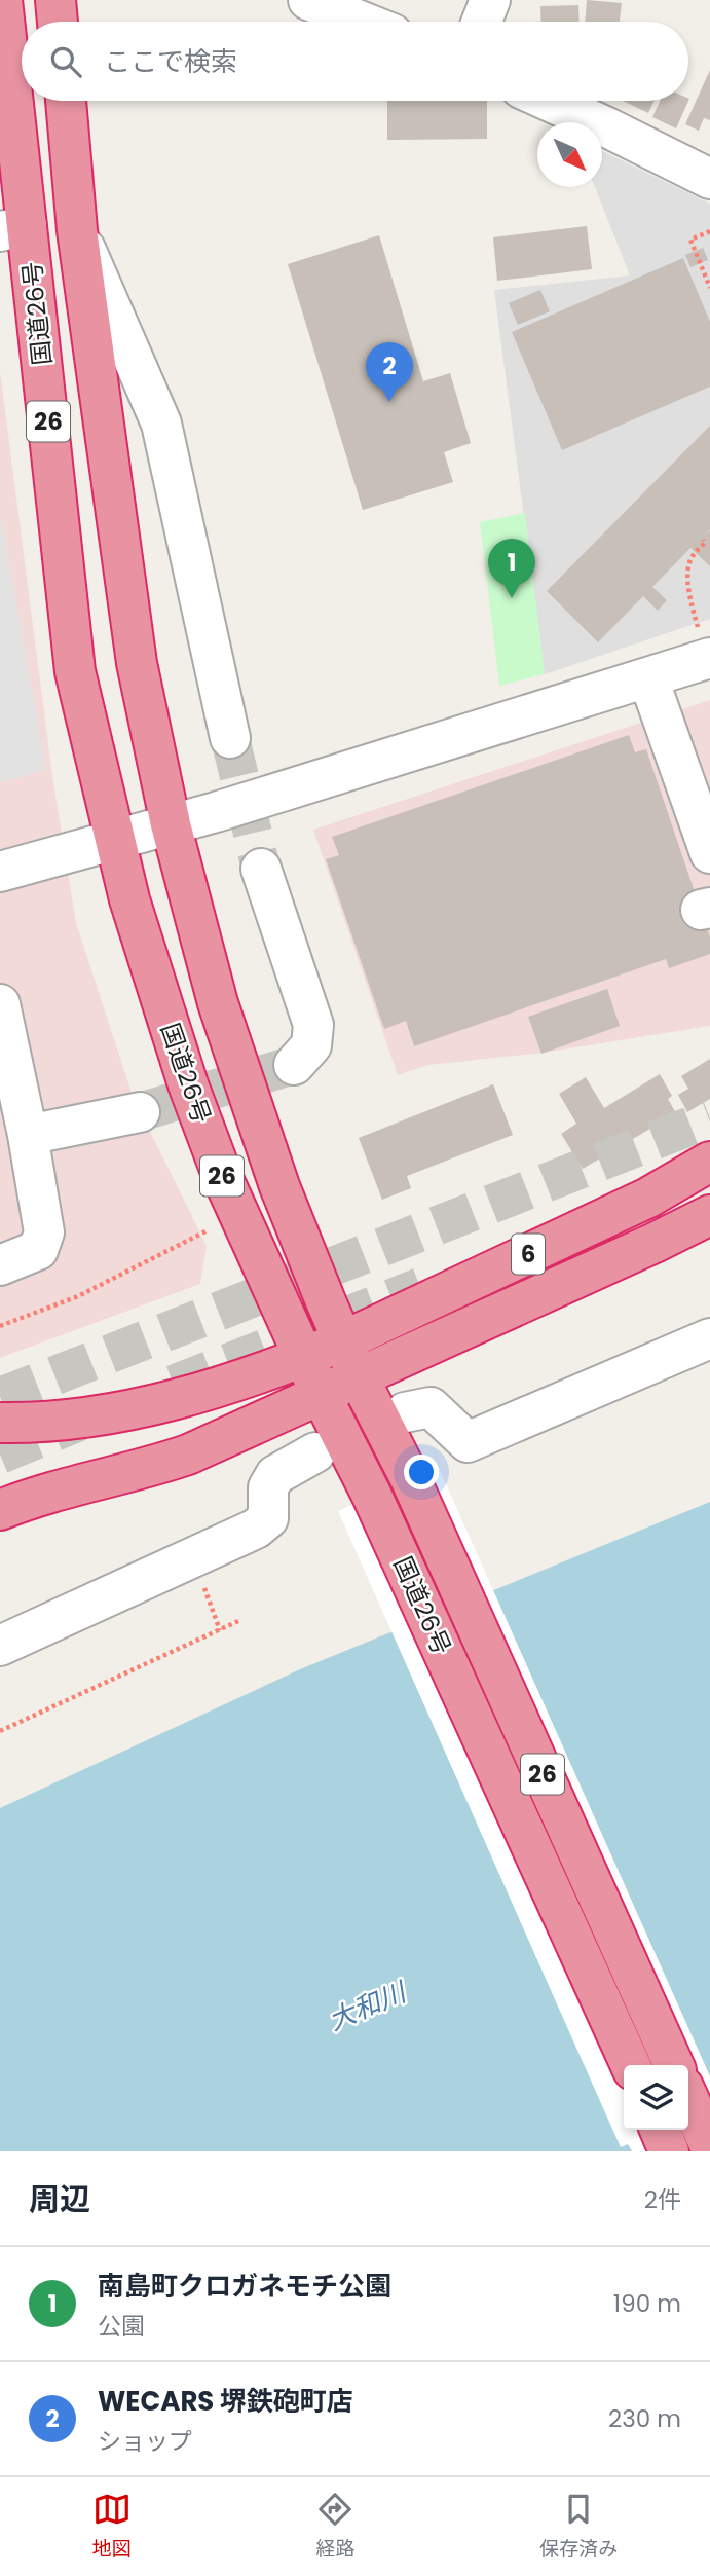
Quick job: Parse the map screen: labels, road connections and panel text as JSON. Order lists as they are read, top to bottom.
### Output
{
  "streets": {
    "highway": ["国道26号", "26", "6"]
  },
  "crossings": [
    ["国道26号", "6"]
  ],
  "water": ["大和川"],
  "north": "bottom right",
  "page": {
    "search": "ここで検索",
    "pins": ["2", "1"],
    "heading": ["周辺", "2件"],
    "list": [
      {
        "mark": "1",
        "name": "南島町クロガネモチ公園",
        "note": "公園",
        "value": "190 m"
      },
      {
        "mark": "2",
        "name": "WECARS 堺鉄砲町店",
        "note": "ショップ",
        "value": "230 m"
      }
    ],
    "nav": ["地図", "経路", "保存済み"]
  }
}
